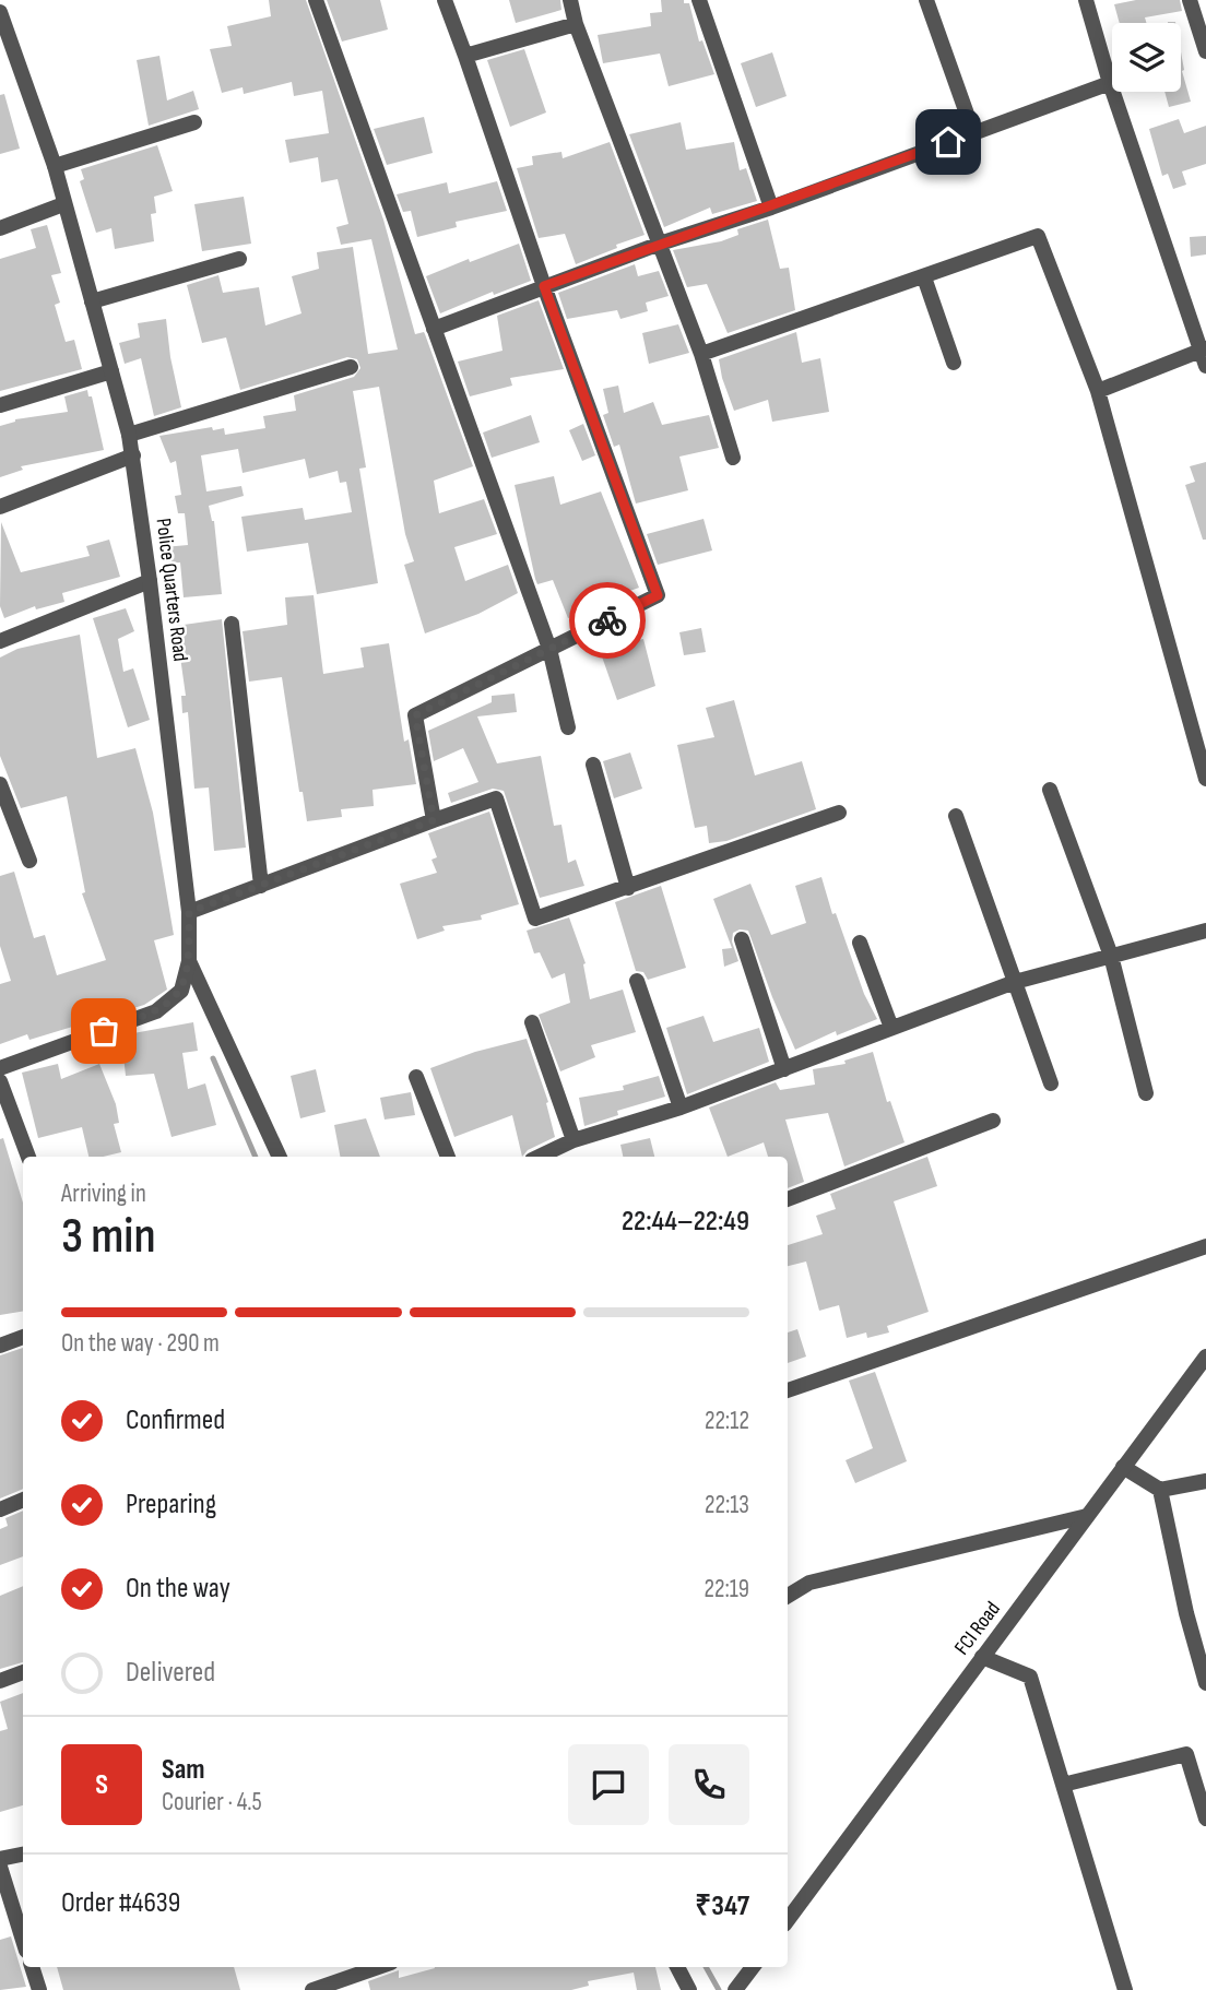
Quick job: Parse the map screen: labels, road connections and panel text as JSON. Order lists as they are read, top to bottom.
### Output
{
  "streets": {
    "street": ["Police Quarters Road", "FCI Road"]
  },
  "page": {
    "heading": ["3 min", "Arriving in", "22:44–22:49"],
    "panel": [
      "Sam",
      "Courier · 4.5",
      "Order #4639",
      "₹347"
    ],
    "bar": "On the way · 290 m",
    "list": [
      ["Confirmed", "22:12"],
      ["Preparing", "22:13"],
      ["On the way", "22:19"],
      "Delivered"
    ],
    "round": "S"
  }
}
